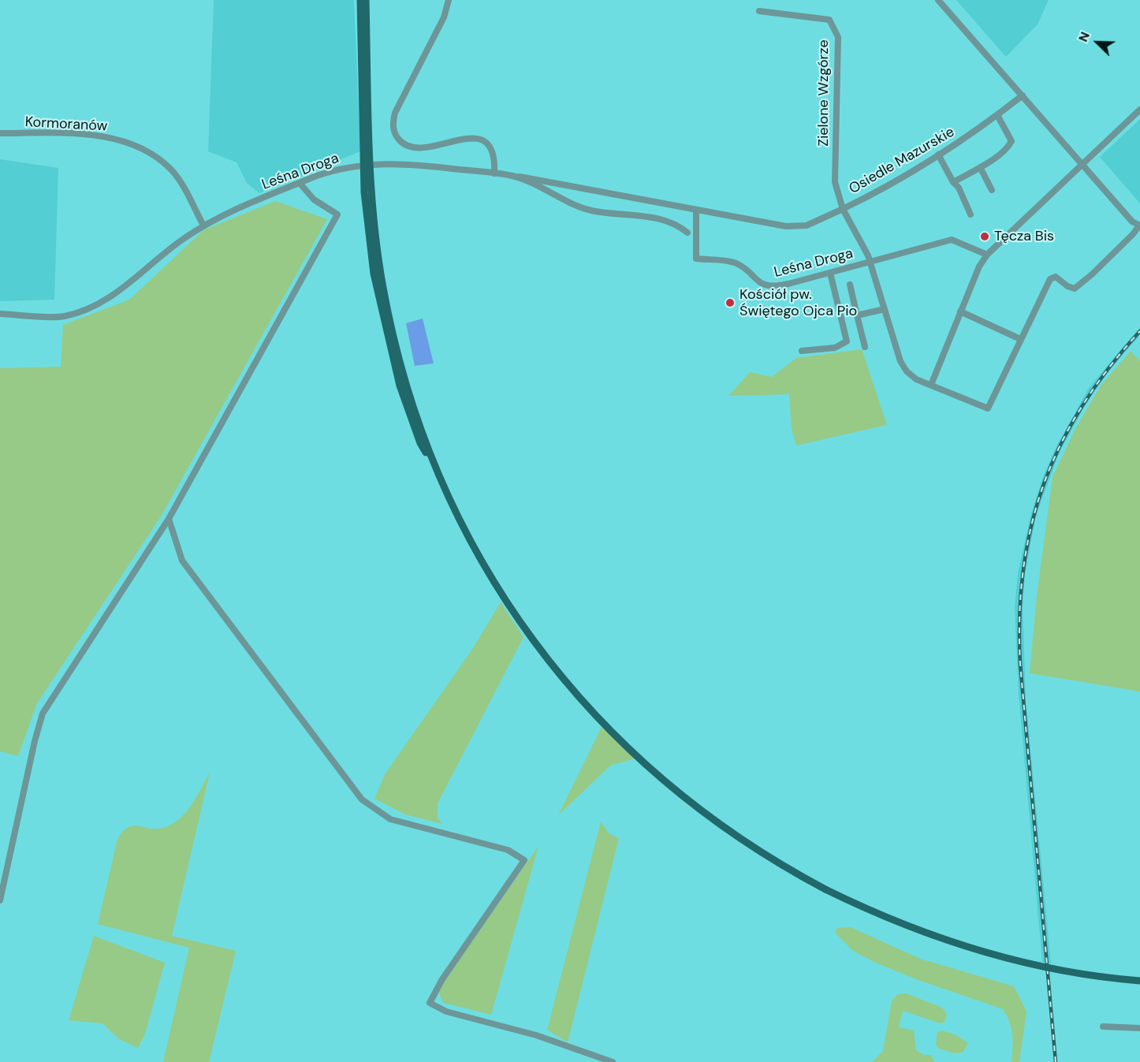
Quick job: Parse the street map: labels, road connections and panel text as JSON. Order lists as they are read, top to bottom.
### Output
{
  "streets": {
    "street": [
      "Zielone Wzgórze",
      "Kormoranów",
      "Osiedle Mazurskie",
      "Leśna Droga"
    ]
  },
  "crossings": [
    ["Zielone Wzgórze", "Osiedle Mazurskie"],
    ["Kormoranów", "Leśna Droga"],
    ["Osiedle Mazurskie", "Leśna Droga"]
  ],
  "places": ["Tęcza Bis", "Kościół pw. Świętego Ojca Pio"],
  "north": "top left"
}
